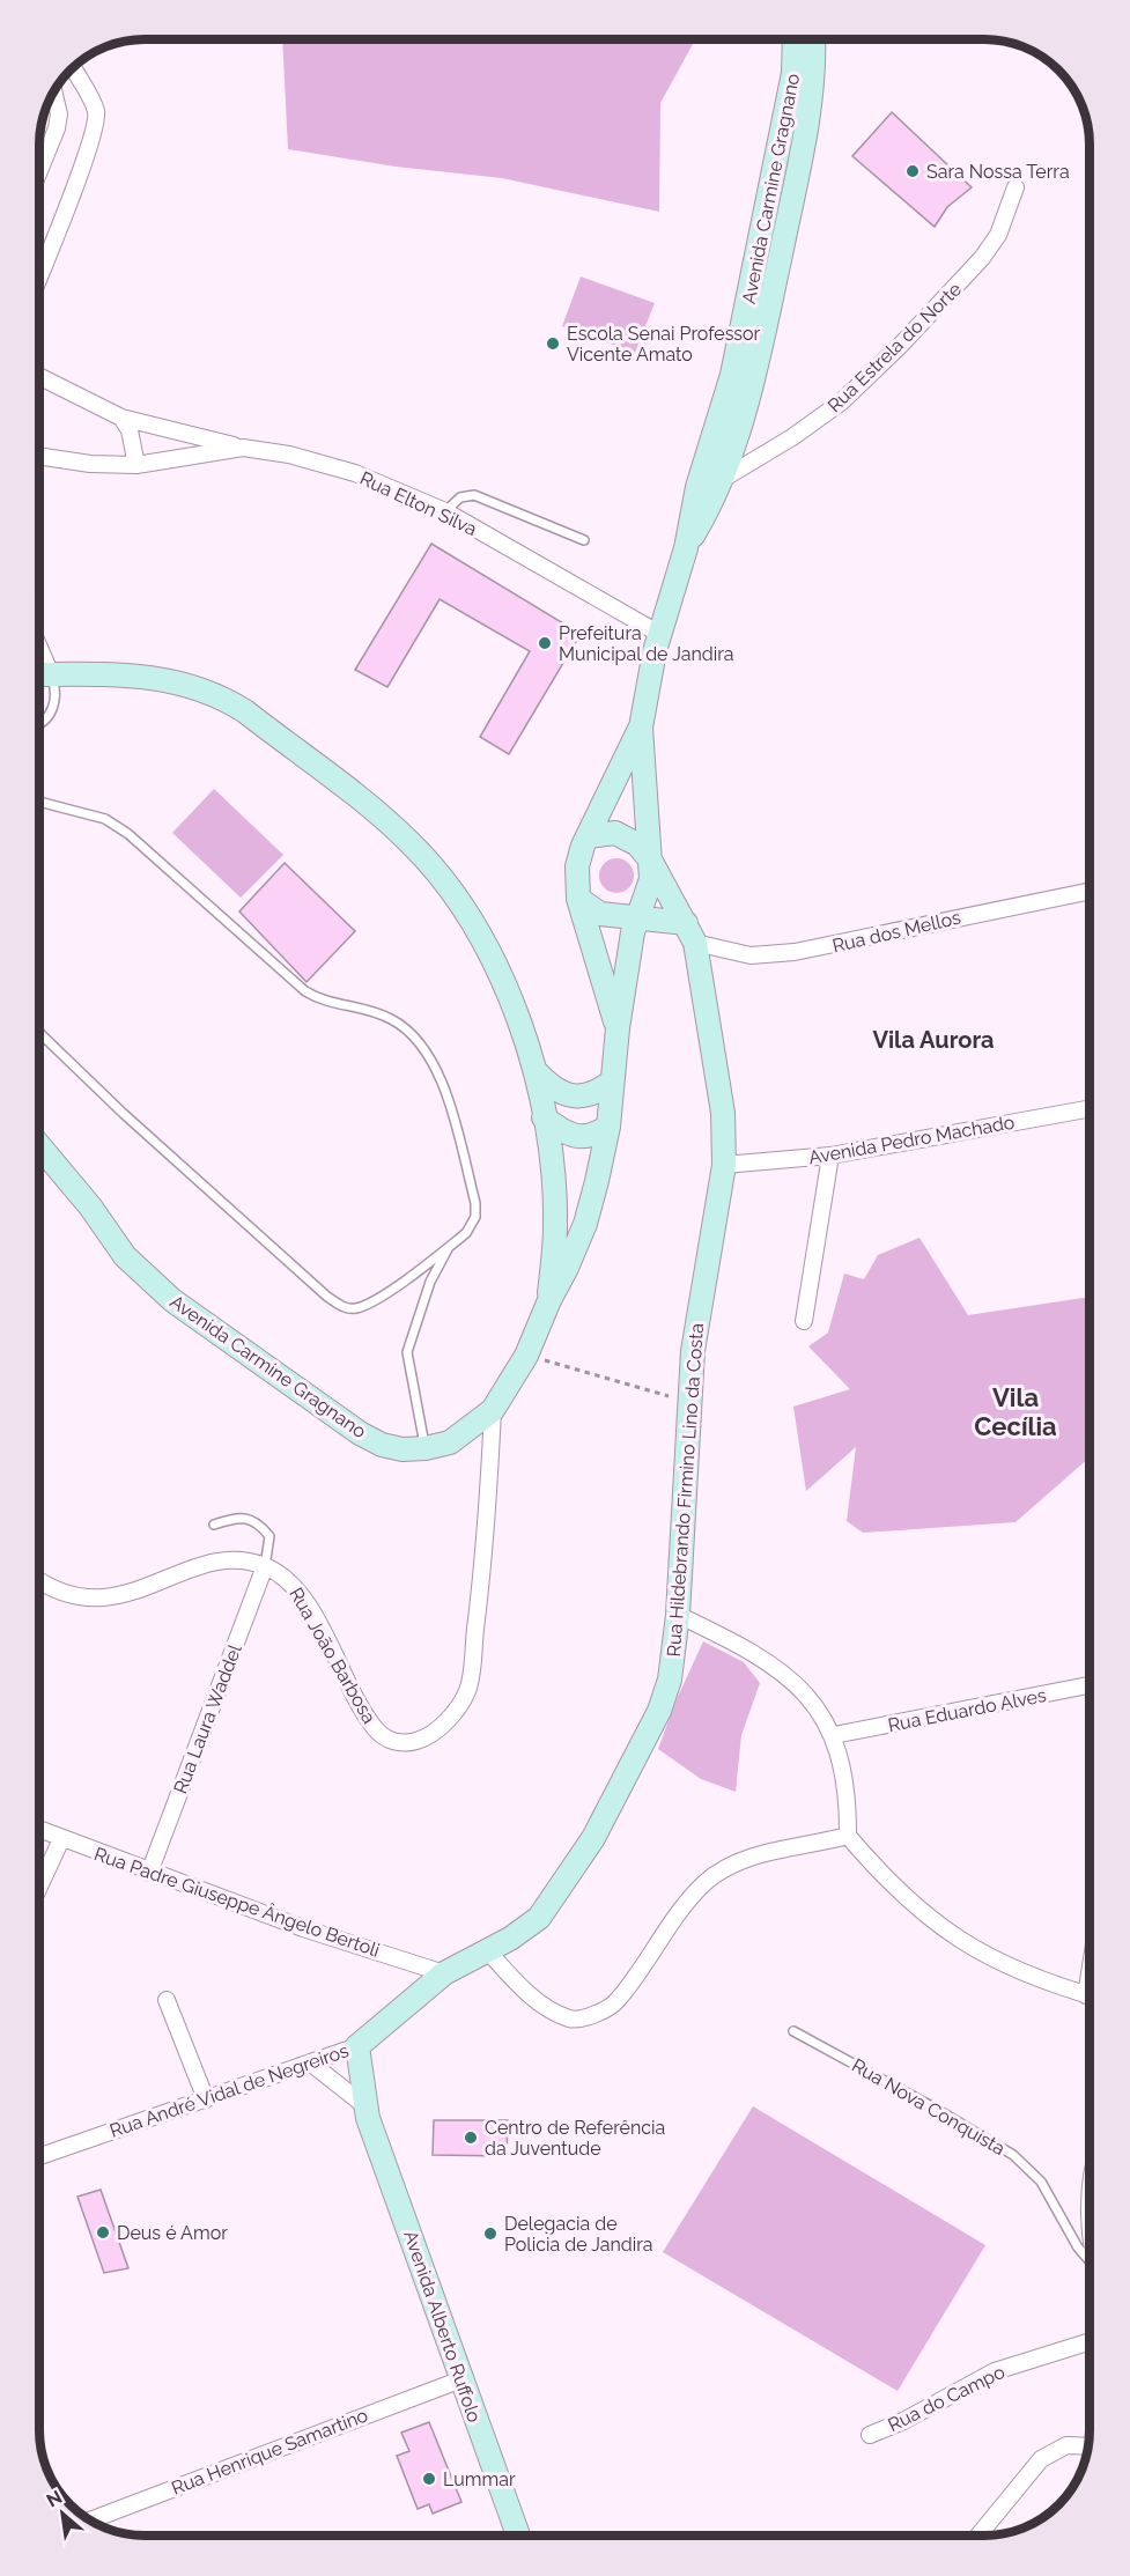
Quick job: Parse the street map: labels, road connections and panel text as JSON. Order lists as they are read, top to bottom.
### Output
{
  "streets": {
    "street": [
      "Avenida Carmine Gragnano",
      "Rua Estrela do Norte",
      "Rua Elton Silva",
      "Rua dos Mellos",
      "Avenida Pedro Machado",
      "Rua Hildebrando Firmino Lino da Costa",
      "Rua João Barbosa",
      "Rua Eduardo Alves",
      "Rua Laura Waddel",
      "Rua Padre Giuseppe Ângelo Bertoli",
      "Rua André Vidal de Negreiros",
      "Avenida Alberto Ruffolo",
      "Rua do Campo",
      "Rua Henrique Samartino"
    ],
    "lane": ["Rua Nova Conquista"]
  },
  "crossings": [
    ["Avenida Carmine Gragnano", "Rua Estrela do Norte"],
    ["Avenida Carmine Gragnano", "Rua Elton Silva"],
    ["Avenida Carmine Gragnano", "Rua Hildebrando Firmino Lino da Costa"],
    ["Avenida Carmine Gragnano", "Rua João Barbosa"],
    ["Rua dos Mellos", "Rua Hildebrando Firmino Lino da Costa"],
    ["Avenida Pedro Machado", "Rua Hildebrando Firmino Lino da Costa"],
    ["Rua Hildebrando Firmino Lino da Costa", "Rua Padre Giuseppe Ângelo Bertoli"],
    ["Rua Hildebrando Firmino Lino da Costa", "Rua André Vidal de Negreiros"],
    ["Rua João Barbosa", "Rua Laura Waddel"],
    ["Rua Laura Waddel", "Rua Padre Giuseppe Ângelo Bertoli"],
    ["Rua Padre Giuseppe Ângelo Bertoli", "Rua André Vidal de Negreiros"],
    ["Rua André Vidal de Negreiros", "Avenida Alberto Ruffolo"],
    ["Avenida Alberto Ruffolo", "Rua Henrique Samartino"]
  ],
  "districts": ["Vila Aurora", "Vila Cecília"],
  "places": [
    "Sara Nossa Terra",
    "Escola Senai Professor Vicente Amato",
    "Prefeitura Municipal de Jandira",
    "Centro de Referência da Juventude",
    "Deus é Amor",
    "Delegacia de Policia de Jandira",
    "Lummar"
  ],
  "north": "top left"
}
